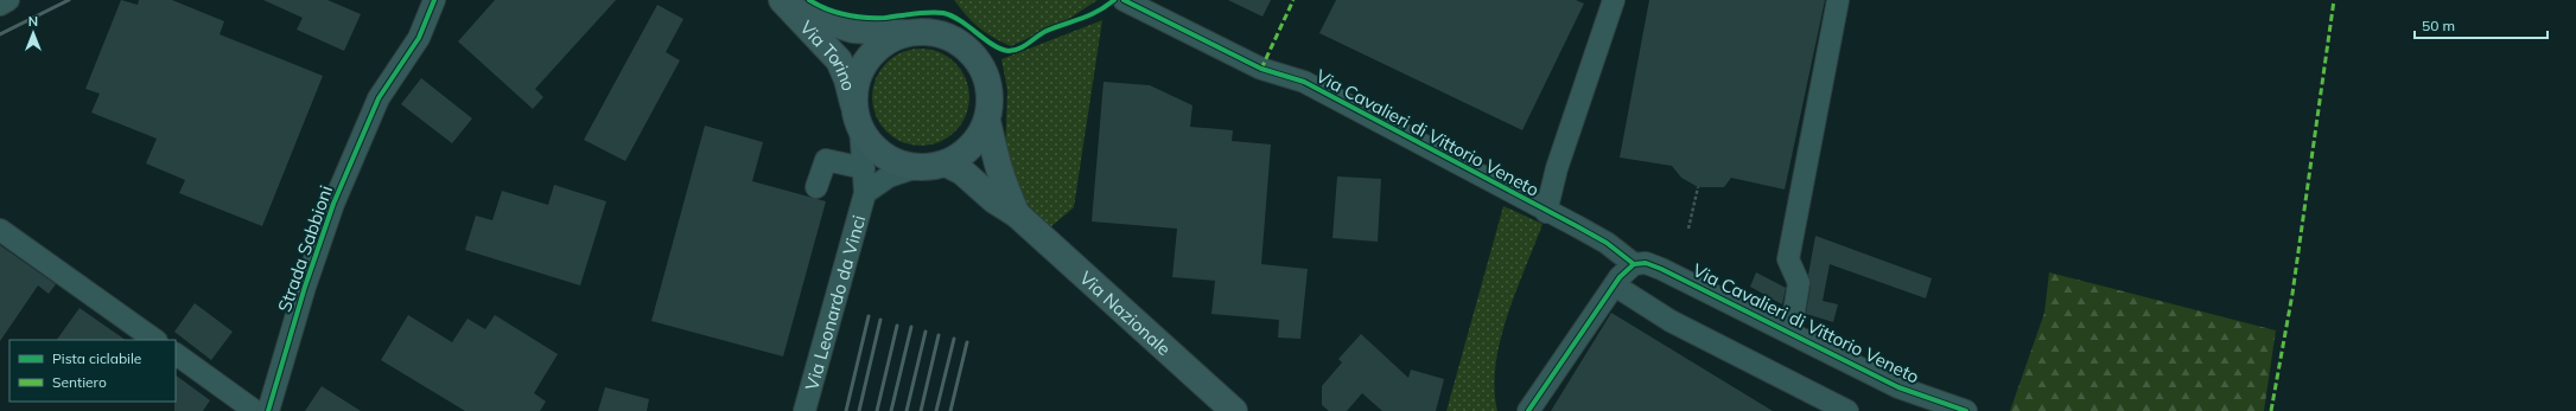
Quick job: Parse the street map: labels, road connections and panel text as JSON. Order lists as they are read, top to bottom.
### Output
{
  "streets": {
    "main road": ["Via Torino", "Via Nazionale"],
    "street": ["Via Cavalieri di Vittorio Veneto", "Strada Sabbioni", "Via Leonardo da Vinci"]
  },
  "crossings": [
    ["Via Torino", "Via Leonardo da Vinci"],
    ["Via Torino", "Via Nazionale"],
    ["Via Leonardo da Vinci", "Via Nazionale"]
  ],
  "legend": ["Pista ciclabile", "Sentiero"],
  "scale_bar": "50 m",
  "north": "top"
}
